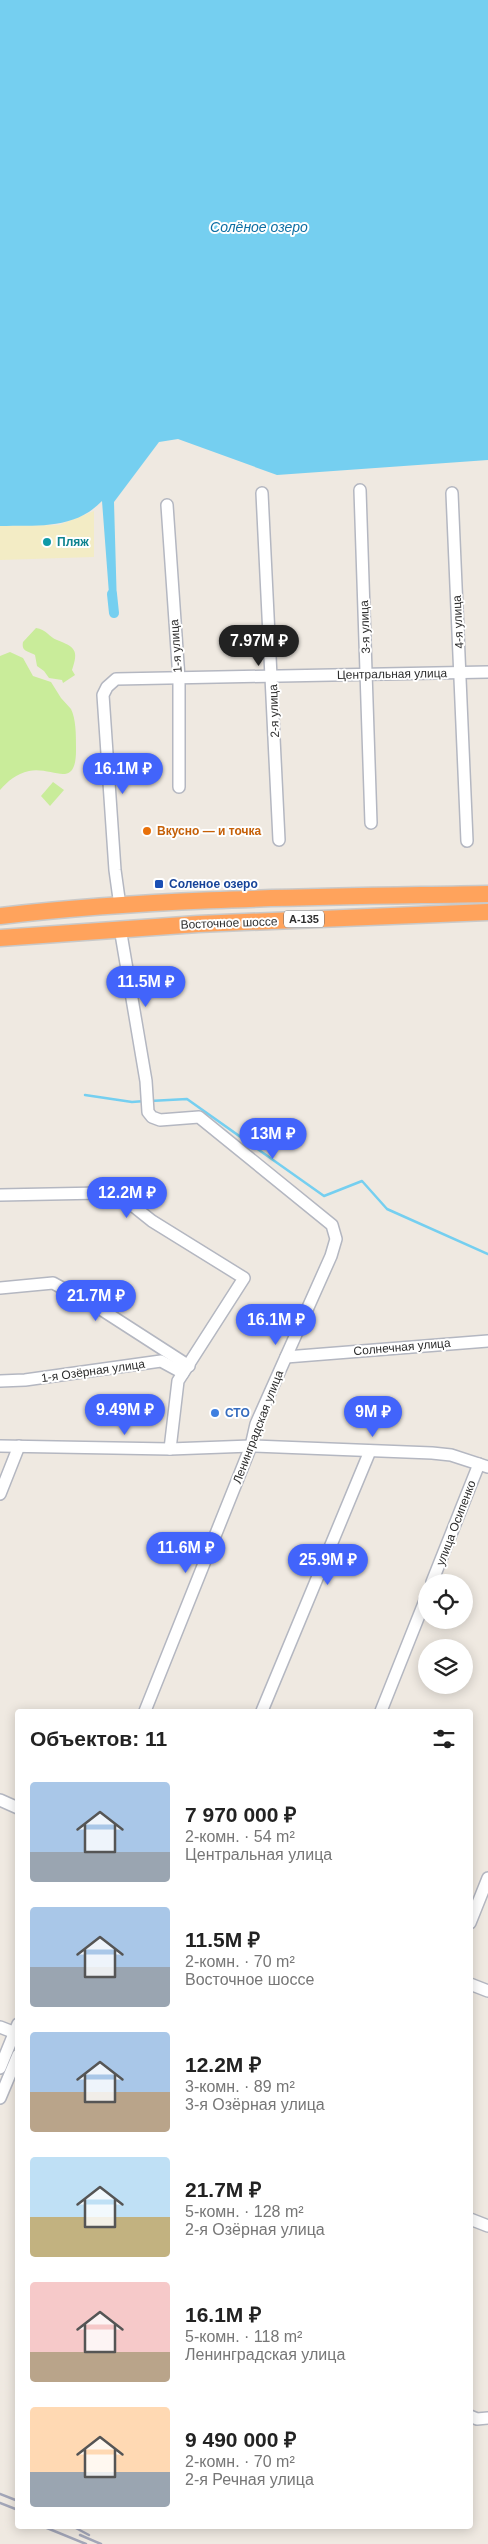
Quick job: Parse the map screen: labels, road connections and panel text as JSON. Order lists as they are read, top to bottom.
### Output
{
  "streets": {
    "highway": ["А-135", "Восточное шоссе"],
    "street": [
      "4-я улица",
      "3-я улица",
      "1-я улица",
      "Центральная улица",
      "2-я улица",
      "Солнечная улица",
      "1-я Озёрная улица",
      "Ленинградская улица",
      "улица Осипенко"
    ]
  },
  "crossings": [
    ["4-я улица", "Центральная улица"],
    ["3-я улица", "Центральная улица"],
    ["1-я улица", "Центральная улица"],
    ["Центральная улица", "2-я улица"],
    ["Центральная улица", "Восточное шоссе"],
    ["Восточное шоссе", "Ленинградская улица"],
    ["Солнечная улица", "Ленинградская улица"]
  ],
  "water": ["Солёное озеро"],
  "places": {
    "other": ["Пляж", "Вкусно — и точка", "СТО"],
    "transit": ["Соленое озеро"]
  },
  "page": {
    "price": [
      "7.97M ₽",
      "16.1M ₽",
      "11.5M ₽",
      "13M ₽",
      "12.2M ₽",
      "21.7M ₽",
      "16.1M ₽",
      "9.49M ₽",
      "9M ₽",
      "11.6M ₽",
      "25.9M ₽"
    ],
    "heading": "Объектов: 11",
    "list": [
      {
        "name": "7 970 000 ₽",
        "note": "2-комн. · 54 m² · Центральная улица"
      },
      {
        "name": "11.5M ₽",
        "note": "2-комн. · 70 m² · Восточное шоссе"
      },
      {
        "name": "12.2M ₽",
        "note": "3-комн. · 89 m² · 3-я Озёрная улица"
      },
      {
        "name": "21.7M ₽",
        "note": "5-комн. · 128 m² · 2-я Озёрная улица"
      },
      {
        "name": "16.1M ₽",
        "note": "5-комн. · 118 m² · Ленинградская улица"
      },
      {
        "name": "9 490 000 ₽",
        "note": "2-комн. · 70 m² · 2-я Речная улица"
      }
    ]
  }
}
